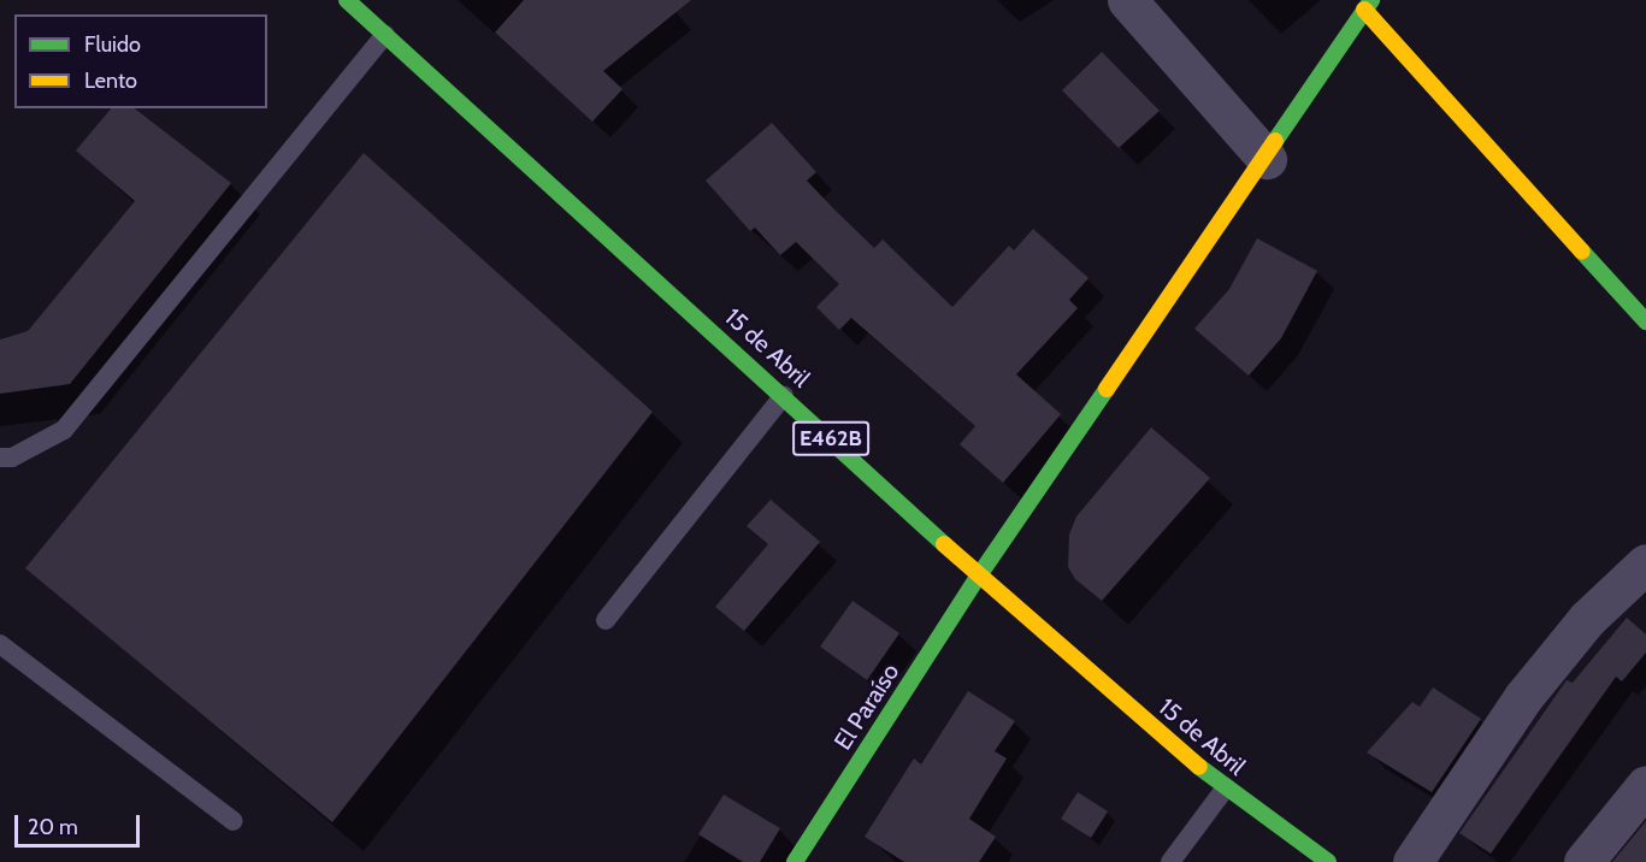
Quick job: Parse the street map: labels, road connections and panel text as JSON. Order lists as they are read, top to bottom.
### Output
{
  "streets": {
    "street": ["15 de Abril", "E462B", "El Paraíso"]
  },
  "crossings": [
    ["15 de Abril", "El Paraíso"]
  ],
  "legend": ["Fluido", "Lento"],
  "scale_bar": "20 m"
}
